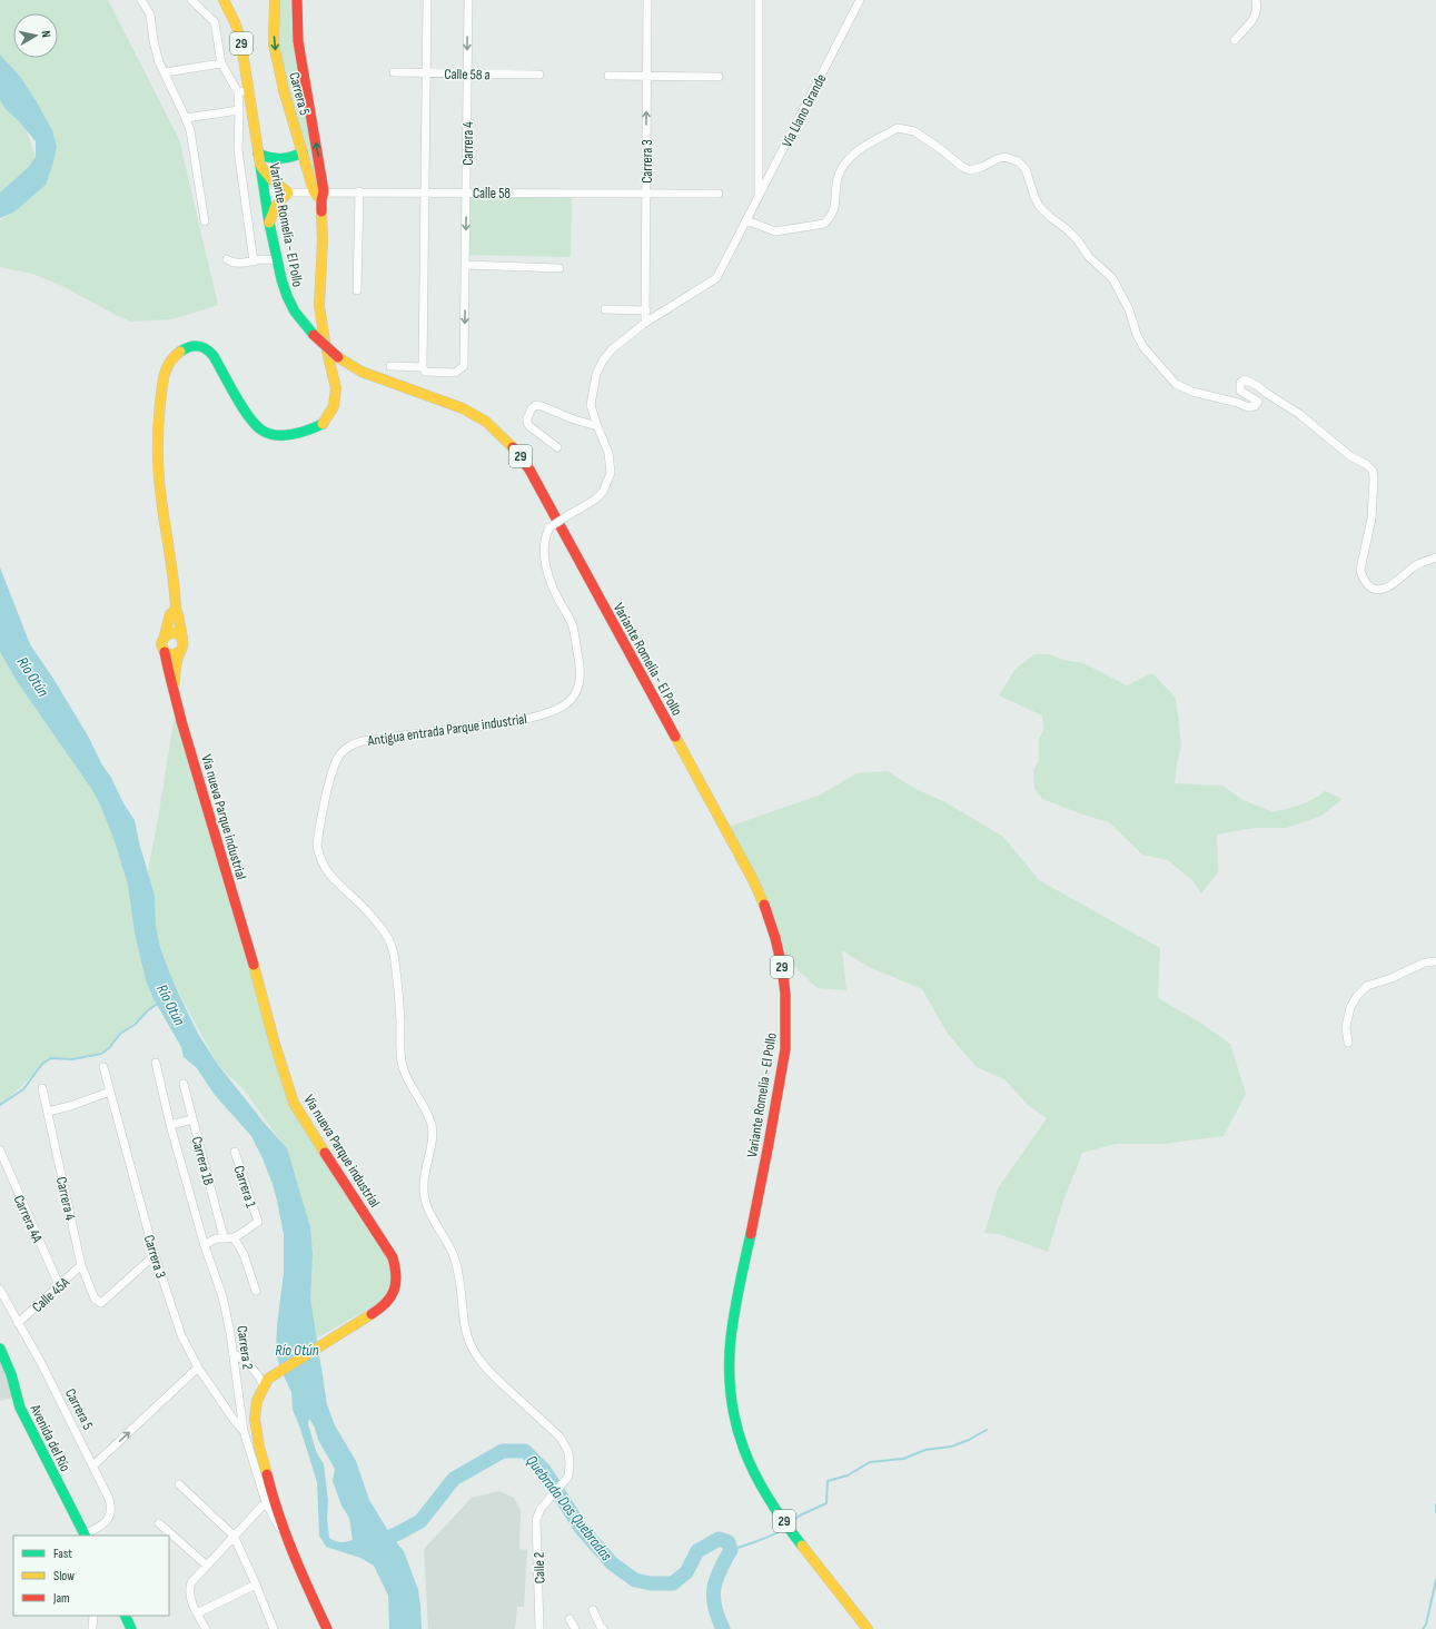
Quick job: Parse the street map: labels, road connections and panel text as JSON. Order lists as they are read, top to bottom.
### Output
{
  "streets": {
    "main road": [
      "29",
      "Carrera 5",
      "Variante Romelia - El Pollo",
      "Vía nueva Parque industrial",
      "Carrera 2",
      "Avenida del Río"
    ],
    "street": [
      "Calle 58 a",
      "Vía Llano Grande",
      "Carrera 4",
      "Carrera 3",
      "Calle 58",
      "Antigua entrada Parque industrial",
      "Carrera 1B",
      "Carrera 1",
      "Carrera 4A",
      "Calle 45A",
      "Calle 2"
    ]
  },
  "crossings": [
    ["Calle 58 a", "Carrera 4"],
    ["Carrera 5", "Calle 58"],
    ["Carrera 5", "Vía nueva Parque industrial"],
    ["Carrera 5", "Calle 45A"],
    ["Carrera 5", "Avenida del Río"],
    ["Vía Llano Grande", "Carrera 3"],
    ["Vía Llano Grande", "Antigua entrada Parque industrial"],
    ["Carrera 4", "Carrera 3"],
    ["Carrera 4", "Calle 58"],
    ["Carrera 4", "Calle 45A"],
    ["Carrera 3", "Calle 58"],
    ["Carrera 3", "Antigua entrada Parque industrial"],
    ["Carrera 3", "Carrera 2"],
    ["Calle 58", "Vía nueva Parque industrial"],
    ["Antigua entrada Parque industrial", "Calle 2"],
    ["Carrera 4A", "Calle 45A"]
  ],
  "water": ["Río Otún", "Quebrada Dos Quebradas"],
  "legend": ["Fast", "Slow", "Jam"],
  "north": "right"
}
